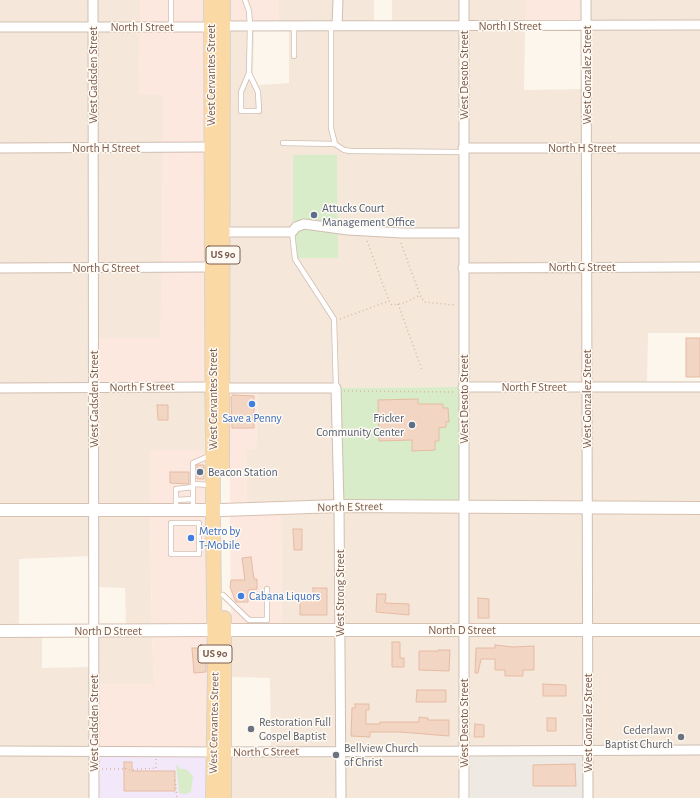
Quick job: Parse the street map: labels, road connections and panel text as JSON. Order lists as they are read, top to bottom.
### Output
{
  "streets": {
    "main road": ["West Cervantes Street", "US 90"],
    "street": [
      "North I Street",
      "West Gadsden Street",
      "West Desoto Street",
      "West Gonzalez Street",
      "North H Street",
      "North G Street",
      "North F Street",
      "North E Street",
      "West Strong Street",
      "North D Street",
      "North C Street"
    ]
  },
  "crossings": [
    ["North I Street", "West Gadsden Street"],
    ["North I Street", "West Cervantes Street"],
    ["North I Street", "West Desoto Street"],
    ["North I Street", "West Gonzalez Street"],
    ["West Gadsden Street", "North H Street"],
    ["West Gadsden Street", "North G Street"],
    ["West Gadsden Street", "North F Street"],
    ["West Gadsden Street", "North E Street"],
    ["West Gadsden Street", "North D Street"],
    ["West Gadsden Street", "North C Street"],
    ["West Cervantes Street", "North H Street"],
    ["West Cervantes Street", "North G Street"],
    ["West Cervantes Street", "North F Street"],
    ["West Cervantes Street", "North E Street"],
    ["West Cervantes Street", "North D Street"],
    ["West Cervantes Street", "North C Street"],
    ["West Desoto Street", "North H Street"],
    ["West Desoto Street", "North G Street"],
    ["West Desoto Street", "North F Street"],
    ["West Desoto Street", "North E Street"],
    ["West Desoto Street", "North D Street"],
    ["West Desoto Street", "North C Street"],
    ["West Gonzalez Street", "North H Street"],
    ["West Gonzalez Street", "North G Street"],
    ["West Gonzalez Street", "North F Street"],
    ["West Gonzalez Street", "North E Street"],
    ["West Gonzalez Street", "North D Street"],
    ["West Gonzalez Street", "North C Street"],
    ["North F Street", "West Strong Street"],
    ["North E Street", "West Strong Street"],
    ["West Strong Street", "North D Street"],
    ["West Strong Street", "North C Street"]
  ],
  "places": [
    "Attucks Court Management Office",
    "Save a Penny",
    "Fricker Community Center",
    "Beacon Station",
    "Metro by T-Mobile",
    "Cabana Liquors",
    "Restoration Full Gospel Baptist",
    "Cederlawn Baptist Church",
    "Bellview Church of Christ"
  ]
}
